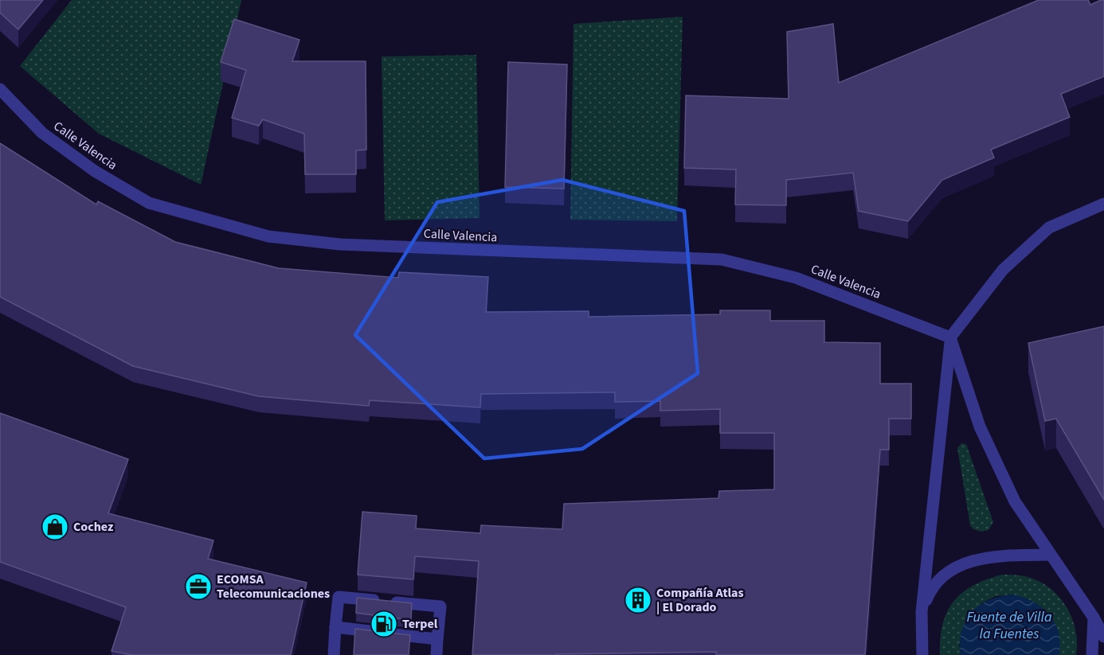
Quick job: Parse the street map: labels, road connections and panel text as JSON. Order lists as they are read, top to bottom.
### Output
{
  "streets": {
    "street": ["Calle Valencia"]
  },
  "water": ["Fuente de Villa la Fuentes"],
  "places": {
    "shop": ["Cochez"],
    "office": ["ECOMSA Telecomunicaciones"],
    "building": ["Compañía Atlas | El Dorado"],
    "fuel station": ["Terpel"]
  }
}
